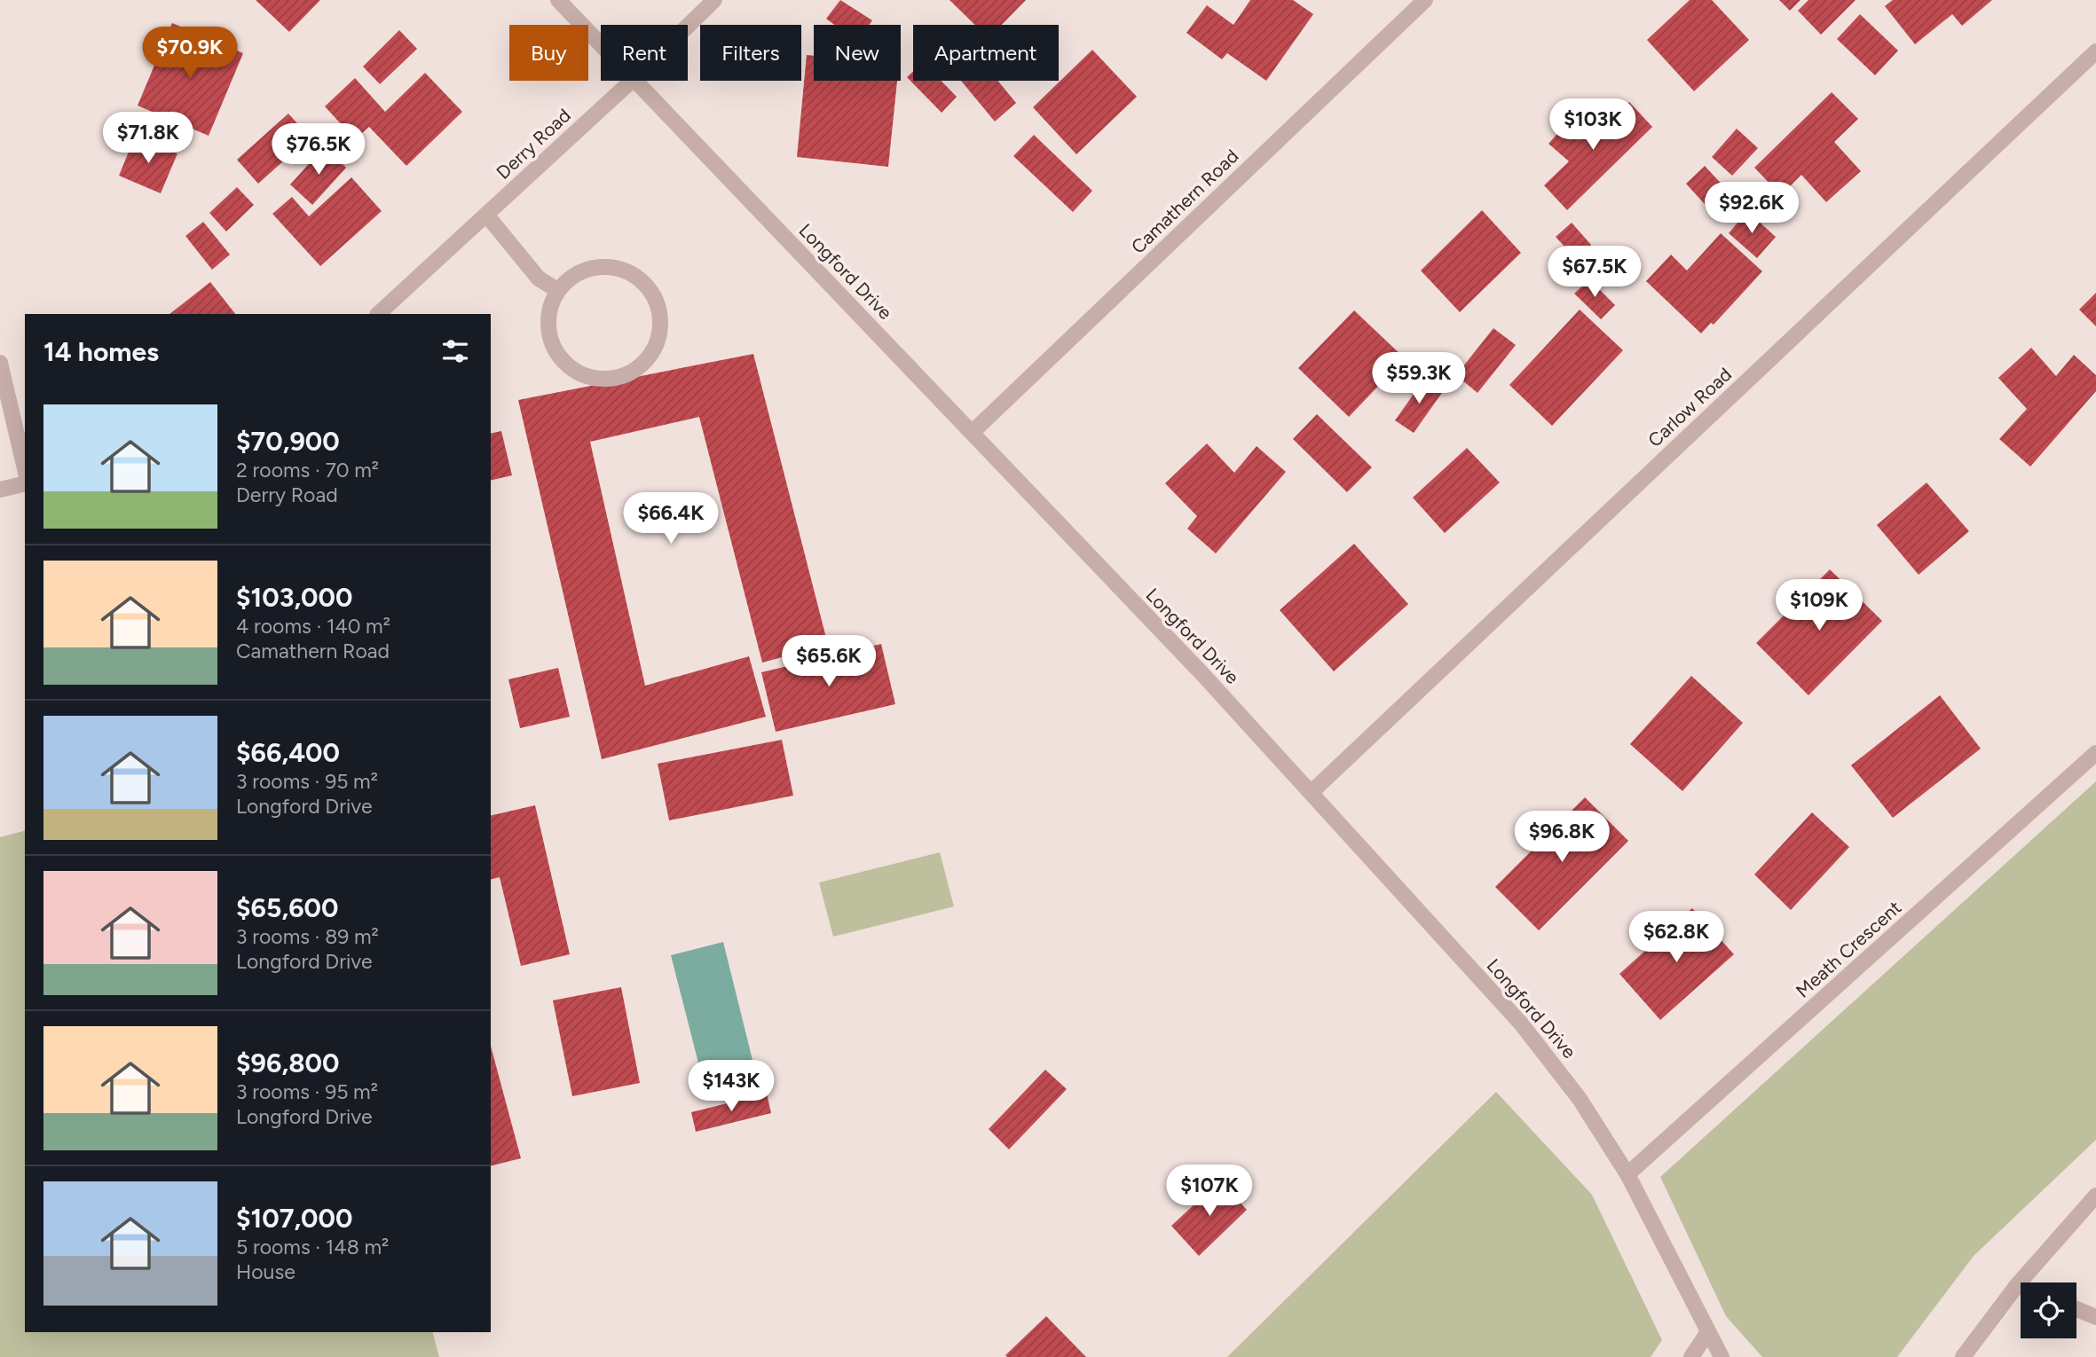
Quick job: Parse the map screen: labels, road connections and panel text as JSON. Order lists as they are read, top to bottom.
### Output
{
  "streets": {
    "street": [
      "Derry Road",
      "Camathern Road",
      "Longford Drive",
      "Carlow Road",
      "Meath Crescent"
    ]
  },
  "crossings": [
    ["Camathern Road", "Longford Drive"],
    ["Longford Drive", "Carlow Road"],
    ["Longford Drive", "Meath Crescent"]
  ],
  "page": {
    "chip": [
      "Buy",
      "Rent",
      "Filters",
      "New",
      "Apartment"
    ],
    "price": [
      "$70.9K",
      "$103K",
      "$71.8K",
      "$76.5K",
      "$92.6K",
      "$67.5K",
      "$59.3K",
      "$66.4K",
      "$109K",
      "$65.6K",
      "$96.8K",
      "$62.8K",
      "$143K",
      "$107K"
    ],
    "heading": "14 homes",
    "list": [
      {
        "name": "$70,900",
        "note": "2 rooms · 70 m² · Derry Road"
      },
      {
        "name": "$103,000",
        "note": "4 rooms · 140 m² · Camathern Road"
      },
      {
        "name": "$66,400",
        "note": "3 rooms · 95 m² · Longford Drive"
      },
      {
        "name": "$65,600",
        "note": "3 rooms · 89 m² · Longford Drive"
      },
      {
        "name": "$96,800",
        "note": "3 rooms · 95 m² · Longford Drive"
      },
      {
        "name": "$107,000",
        "note": "5 rooms · 148 m² · House"
      }
    ]
  }
}
